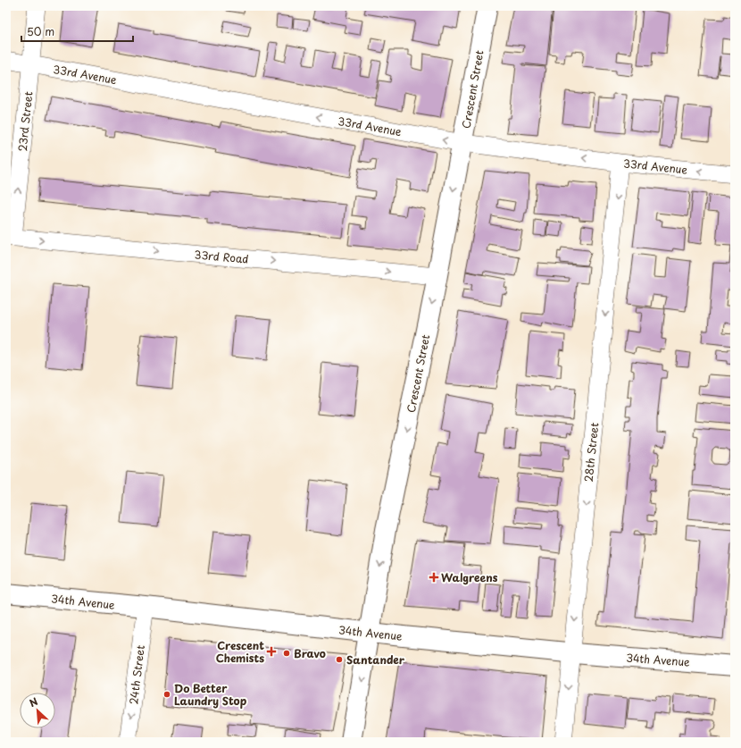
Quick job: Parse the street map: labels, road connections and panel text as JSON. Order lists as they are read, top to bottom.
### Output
{
  "streets": {
    "street": [
      "33rd Avenue",
      "Crescent Street",
      "23rd Street",
      "33rd Road",
      "28th Street",
      "34th Avenue",
      "24th Street"
    ]
  },
  "crossings": [
    ["33rd Avenue", "Crescent Street"],
    ["33rd Avenue", "23rd Street"],
    ["33rd Avenue", "28th Street"],
    ["Crescent Street", "33rd Road"],
    ["Crescent Street", "34th Avenue"],
    ["23rd Street", "33rd Road"],
    ["28th Street", "34th Avenue"],
    ["34th Avenue", "24th Street"]
  ],
  "one_way": [
    "33rd Avenue",
    "Crescent Street",
    "23rd Street",
    "33rd Road",
    "28th Street",
    "24th Street"
  ],
  "places": {
    "health": ["Walgreens", "Crescent Chemists"],
    "other": ["Bravo", "Santander", "Do Better Laundry Stop"]
  },
  "scale_bar": "50 m",
  "north": "top left"
}
